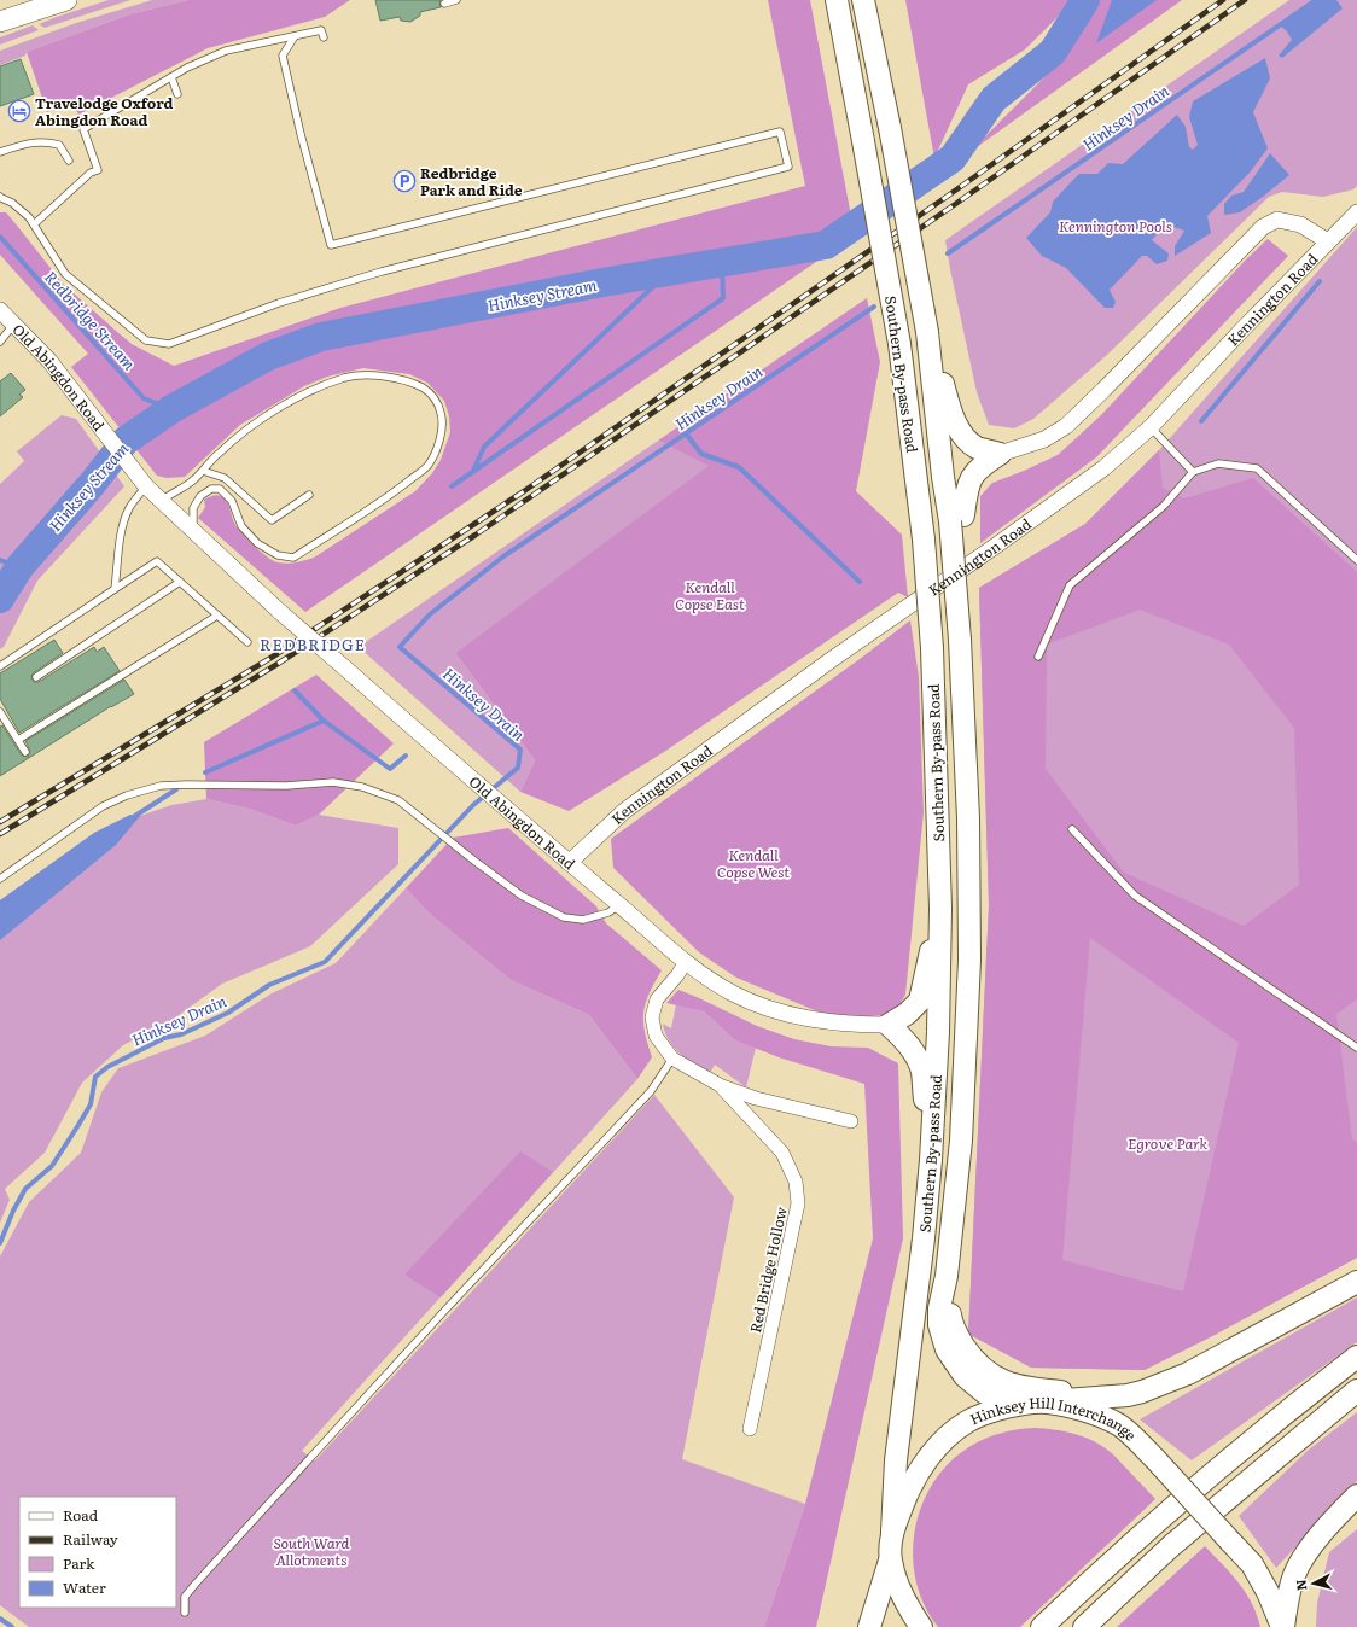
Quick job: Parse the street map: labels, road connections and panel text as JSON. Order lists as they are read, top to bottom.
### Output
{
  "streets": {
    "highway": ["Southern By-pass Road", "Hinksey Hill Interchange"],
    "street": ["Kennington Road", "Old Abingdon Road", "Red Bridge Hollow"]
  },
  "crossings": [
    ["Kennington Road", "Old Abingdon Road"],
    ["Southern By-pass Road", "Hinksey Hill Interchange"],
    ["Old Abingdon Road", "Red Bridge Hollow"]
  ],
  "districts": ["REDBRIDGE"],
  "water": ["Hinksey Drain", "Hinksey Stream", "Redbridge Stream"],
  "parks": [
    "Kennington Pools",
    "Kendall Copse East",
    "Kendall Copse West",
    "Egrove Park",
    "South Ward Allotments"
  ],
  "places": {
    "hotel": ["Travelodge Oxford Abingdon Road"],
    "parking": ["Redbridge Park and Ride"]
  },
  "legend": [
    "Road",
    "Railway",
    "Park",
    "Water"
  ],
  "north": "left"
}
